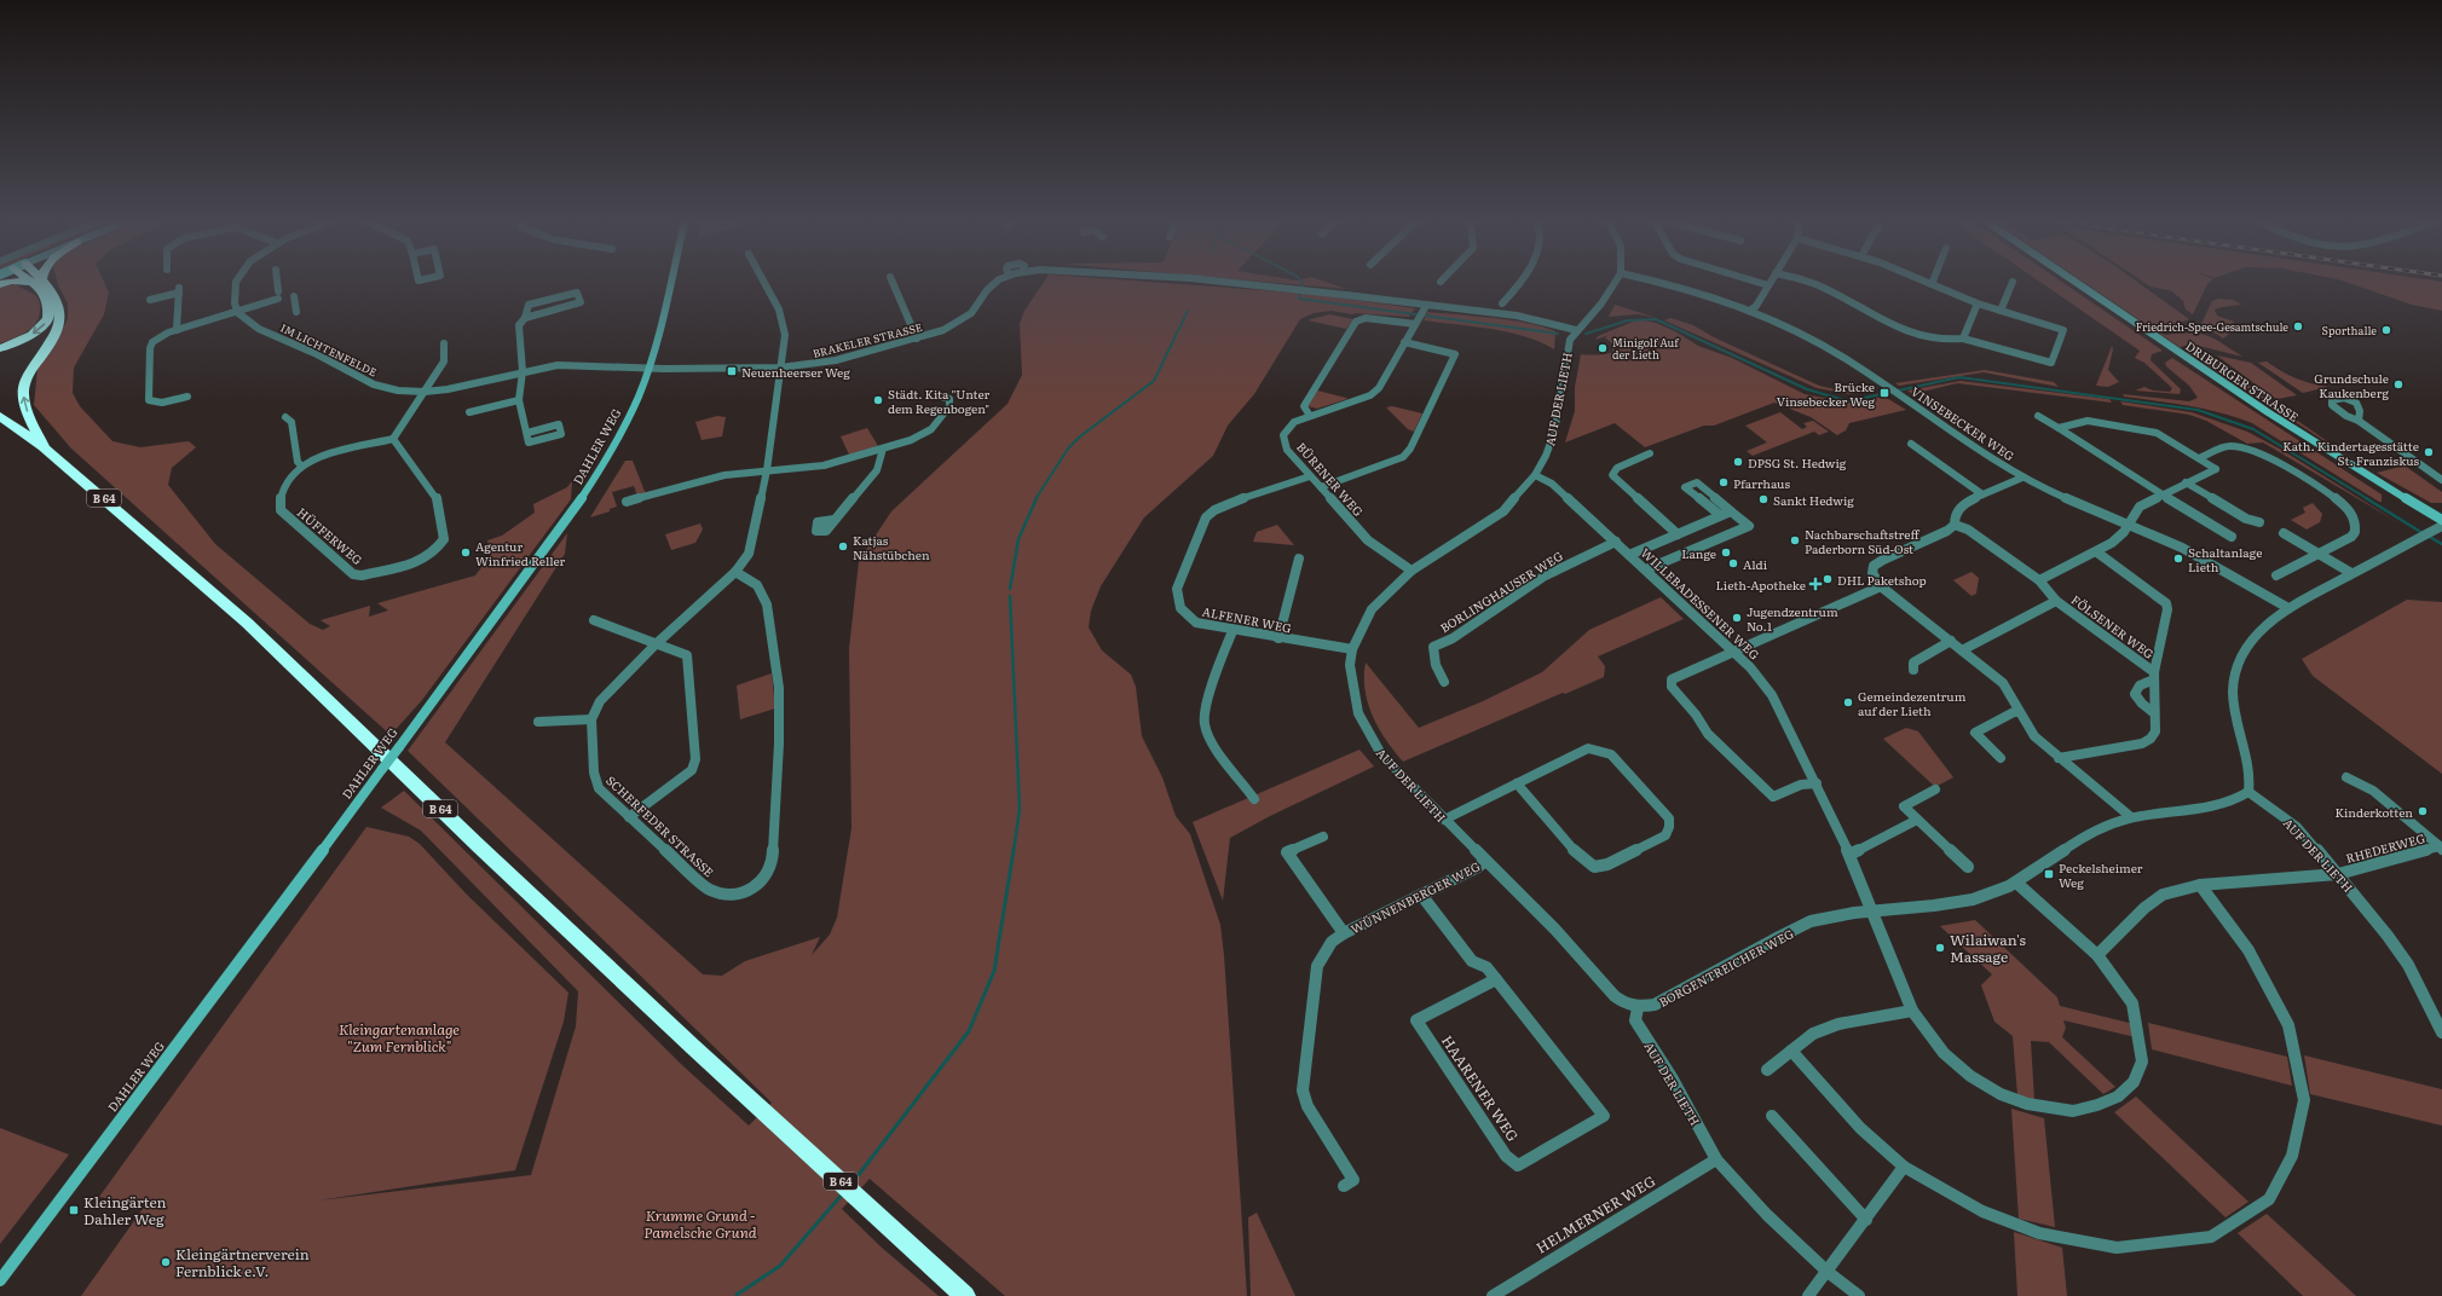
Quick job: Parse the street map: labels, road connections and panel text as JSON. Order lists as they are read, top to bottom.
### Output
{
  "streets": {
    "highway": ["B 64"],
    "street": [
      "BRAKELER STRASSE",
      "IM LICHTENFELDE",
      "DRIBURGER STRASSE",
      "AUF DER LIETH",
      "VINSEBECKER WEG",
      "DAHLER WEG",
      "BÜRENER WEG",
      "HÜFFERWEG",
      "BORLINGHAUSER WEG",
      "WILLEBADESSENER WEG",
      "ALFENER WEG",
      "FÖLSENER WEG",
      "SCHERFEDER STRASSE",
      "RHEDERWEG",
      "WÜNNENBERGER WEG",
      "BORGENTREICHER WEG",
      "HAARENER WEG",
      "HELMERNER WEG"
    ]
  },
  "crossings": [
    ["BRAKELER STRASSE", "IM LICHTENFELDE"],
    ["BRAKELER STRASSE", "DAHLER WEG"],
    ["BRAKELER STRASSE", "BÜRENER WEG"],
    ["IM LICHTENFELDE", "DAHLER WEG"],
    ["AUF DER LIETH", "BÜRENER WEG"],
    ["AUF DER LIETH", "WILLEBADESSENER WEG"],
    ["AUF DER LIETH", "ALFENER WEG"],
    ["AUF DER LIETH", "RHEDERWEG"],
    ["AUF DER LIETH", "WÜNNENBERGER WEG"],
    ["AUF DER LIETH", "BORGENTREICHER WEG"],
    ["AUF DER LIETH", "HELMERNER WEG"],
    ["BÜRENER WEG", "ALFENER WEG"],
    ["BORLINGHAUSER WEG", "WILLEBADESSENER WEG"],
    ["WILLEBADESSENER WEG", "RHEDERWEG"],
    ["WILLEBADESSENER WEG", "BORGENTREICHER WEG"],
    ["WÜNNENBERGER WEG", "HAARENER WEG"]
  ],
  "parks": ["Kleingartenanlage \"Zum Fernblick\"", "Krumme Grund - Pamelsche Grund"],
  "places": {
    "other": [
      "Friedrich-Spee-Gesamtschule",
      "Sporthalle",
      "Minigolf Auf der Lieth",
      "Grundschule Kaukenberg",
      "Städt. Kita \"Unter dem Regenbogen\"",
      "Kath. Kindertagesstätte St. Franziskus",
      "DPSG St. Hedwig",
      "Pfarrhaus",
      "Sankt Hedwig",
      "Nachbarschaftstreff Paderborn Süd-Ost",
      "Katjas Nähstübchen",
      "Agentur Winfried Reller",
      "Lange",
      "Schaltanlage Lieth",
      "Aldi",
      "DHL Paketshop",
      "Jugendzentrum No.1",
      "Gemeindezentrum auf der Lieth",
      "Kinderkotten",
      "Wilaiwan's Massage",
      "Kleingärtnerverein Fernblick e.V."
    ],
    "transit": [
      "Neuenheerser Weg",
      "Brücke Vinsebecker Weg",
      "Peckelsheimer Weg",
      "Kleingärten Dahler Weg"
    ],
    "health": ["Lieth-Apotheke"]
  }
}
